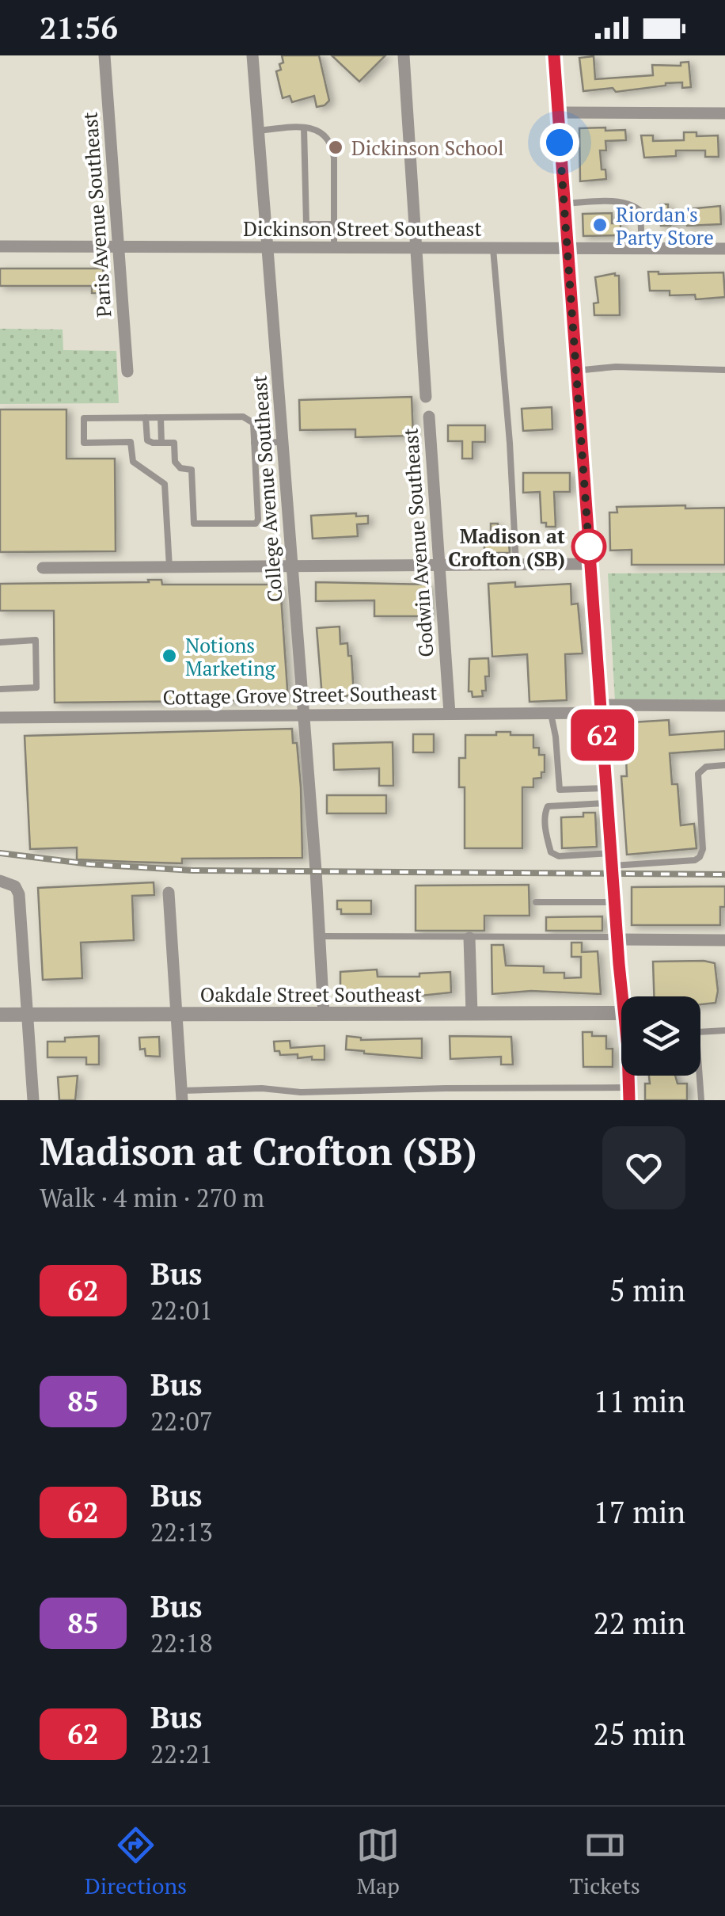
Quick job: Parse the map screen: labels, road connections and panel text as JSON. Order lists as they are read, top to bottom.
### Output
{
  "streets": {
    "street": [
      "Paris Avenue Southeast",
      "Dickinson Street Southeast",
      "College Avenue Southeast",
      "Godwin Avenue Southeast",
      "Cottage Grove Street Southeast",
      "Oakdale Street Southeast"
    ]
  },
  "crossings": [
    ["Paris Avenue Southeast", "Dickinson Street Southeast"],
    ["Dickinson Street Southeast", "College Avenue Southeast"],
    ["College Avenue Southeast", "Cottage Grove Street Southeast"],
    ["College Avenue Southeast", "Oakdale Street Southeast"],
    ["Godwin Avenue Southeast", "Cottage Grove Street Southeast"]
  ],
  "places": [
    "Dickinson School",
    "Riordan's Party Store",
    "Madison at Crofton (SB)",
    "Notions Marketing"
  ],
  "lines": ["bus line 62"],
  "page": {
    "status": "21:56",
    "on_map": "62",
    "heading": ["Madison at Crofton (SB)", "Walk · 4 min · 270 m"],
    "list": [
      {
        "mark": "62",
        "name": "Bus",
        "note": "22:01",
        "value": "5 min"
      },
      {
        "mark": "85",
        "name": "Bus",
        "note": "22:07",
        "value": "11 min"
      },
      {
        "mark": "62",
        "name": "Bus",
        "note": "22:13",
        "value": "17 min"
      },
      {
        "mark": "85",
        "name": "Bus",
        "note": "22:18",
        "value": "22 min"
      },
      {
        "mark": "62",
        "name": "Bus",
        "note": "22:21",
        "value": "25 min"
      }
    ],
    "tabs": ["Directions", "Map", "Tickets"]
  }
}
